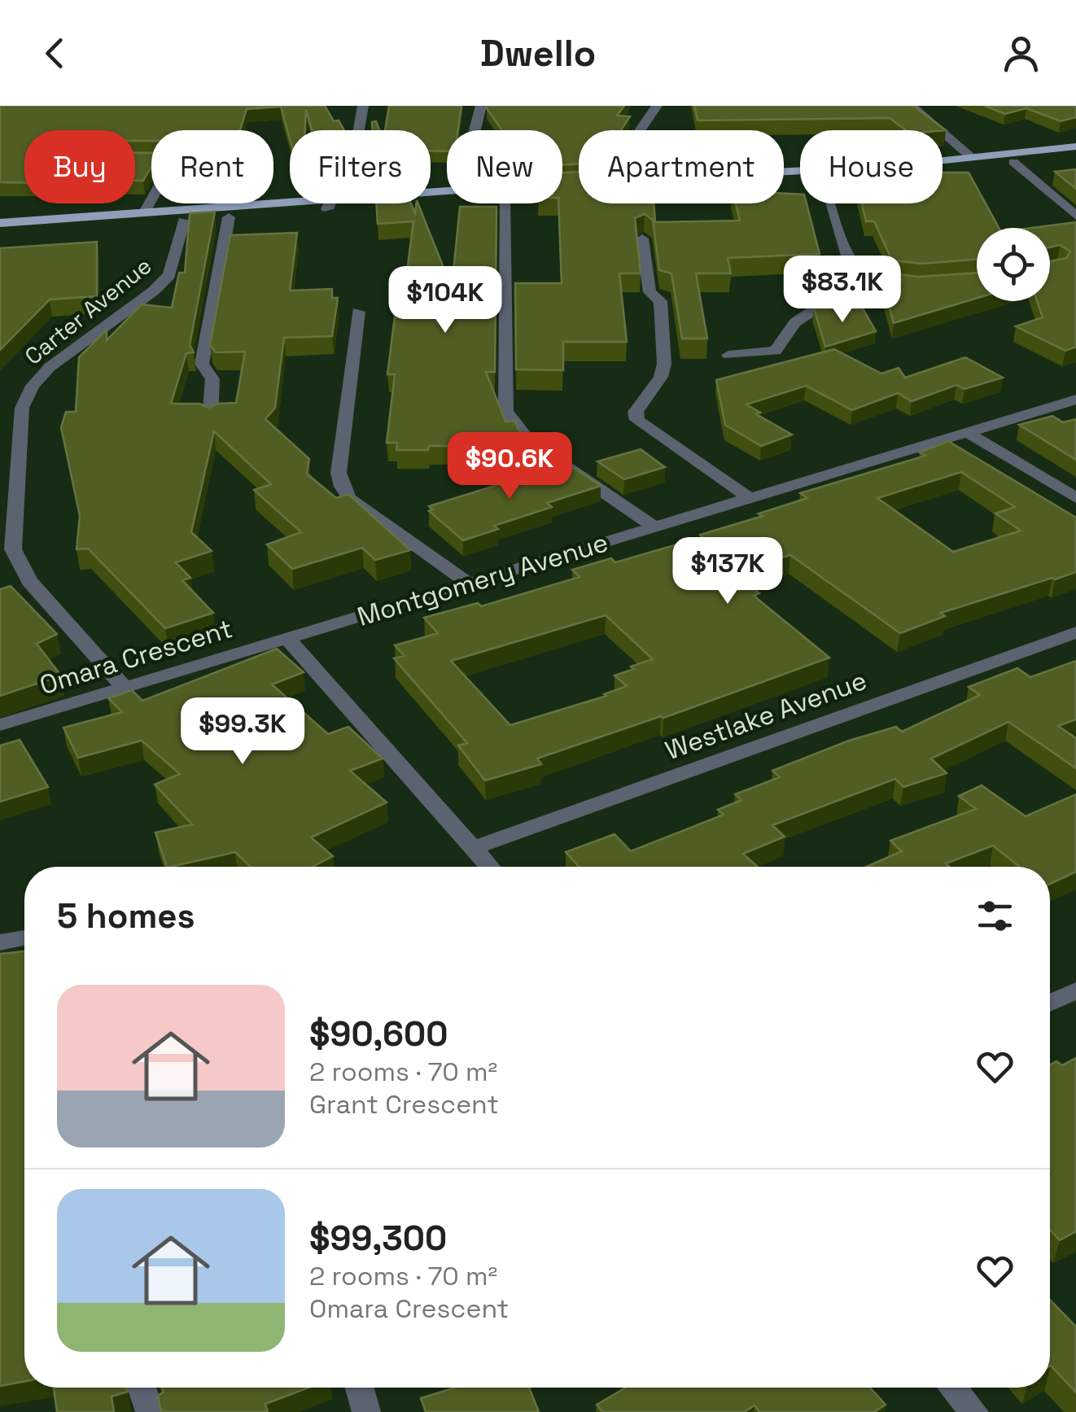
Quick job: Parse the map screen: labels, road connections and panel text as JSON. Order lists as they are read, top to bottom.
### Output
{
  "streets": {
    "street": [
      "Carter Avenue",
      "Montgomery Avenue",
      "Omara Crescent",
      "Westlake Avenue"
    ]
  },
  "crossings": [
    ["Carter Avenue", "Omara Crescent"],
    ["Montgomery Avenue", "Omara Crescent"]
  ],
  "page": {
    "header": "Dwello",
    "chip": [
      "Buy",
      "Rent",
      "Filters",
      "New",
      "Apartment",
      "House"
    ],
    "price": [
      "$83.1K",
      "$104K",
      "$90.6K",
      "$137K",
      "$99.3K"
    ],
    "heading": "5 homes",
    "list": [
      {
        "name": "$90,600",
        "note": "2 rooms · 70 m² · Grant Crescent"
      },
      {
        "name": "$99,300",
        "note": "2 rooms · 70 m² · Omara Crescent"
      }
    ]
  }
}
